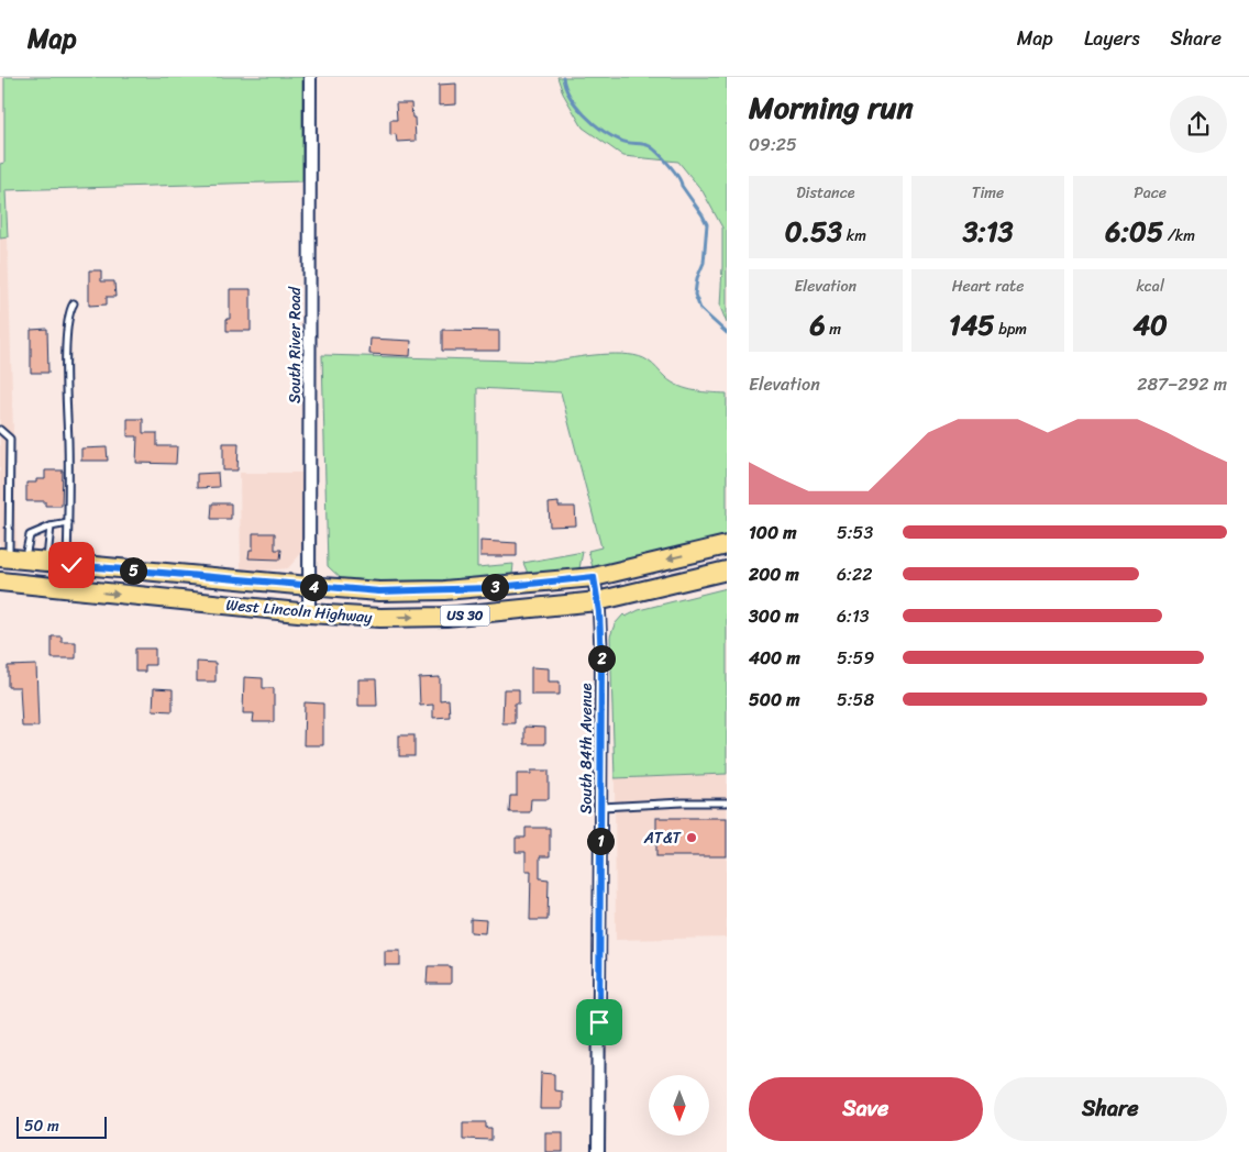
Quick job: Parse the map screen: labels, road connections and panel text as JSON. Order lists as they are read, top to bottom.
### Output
{
  "streets": {
    "main road": ["West Lincoln Highway", "US 30"],
    "street": ["South River Road", "South 84th Avenue"]
  },
  "crossings": [
    ["South River Road", "West Lincoln Highway"],
    ["West Lincoln Highway", "South 84th Avenue"]
  ],
  "places": ["AT&T"],
  "scale_bar": "50 m",
  "north": "bottom",
  "page": {
    "header": "Map",
    "nav": ["Map", "Layers", "Share"],
    "heading": ["Morning run", "09:25"],
    "stats": [
      ["Distance", "0.53 km"],
      ["Time", "3:13"],
      ["Pace", "6:05 /km"],
      ["Elevation", "6 m"],
      ["Heart rate", "145 bpm"],
      ["kcal", "40"]
    ],
    "chart": ["Elevation", "287–292 m"],
    "list": [
      {
        "name": "100 m",
        "note": "5:53"
      },
      {
        "name": "200 m",
        "note": "6:22"
      },
      {
        "name": "300 m",
        "note": "6:13"
      },
      {
        "name": "400 m",
        "note": "5:59"
      },
      {
        "name": "500 m",
        "note": "5:58"
      }
    ],
    "pins": [
      "5",
      "3",
      "4",
      "2",
      "1"
    ],
    "buttons": ["Save", "Share"],
    "scale": "50 m"
  }
}
